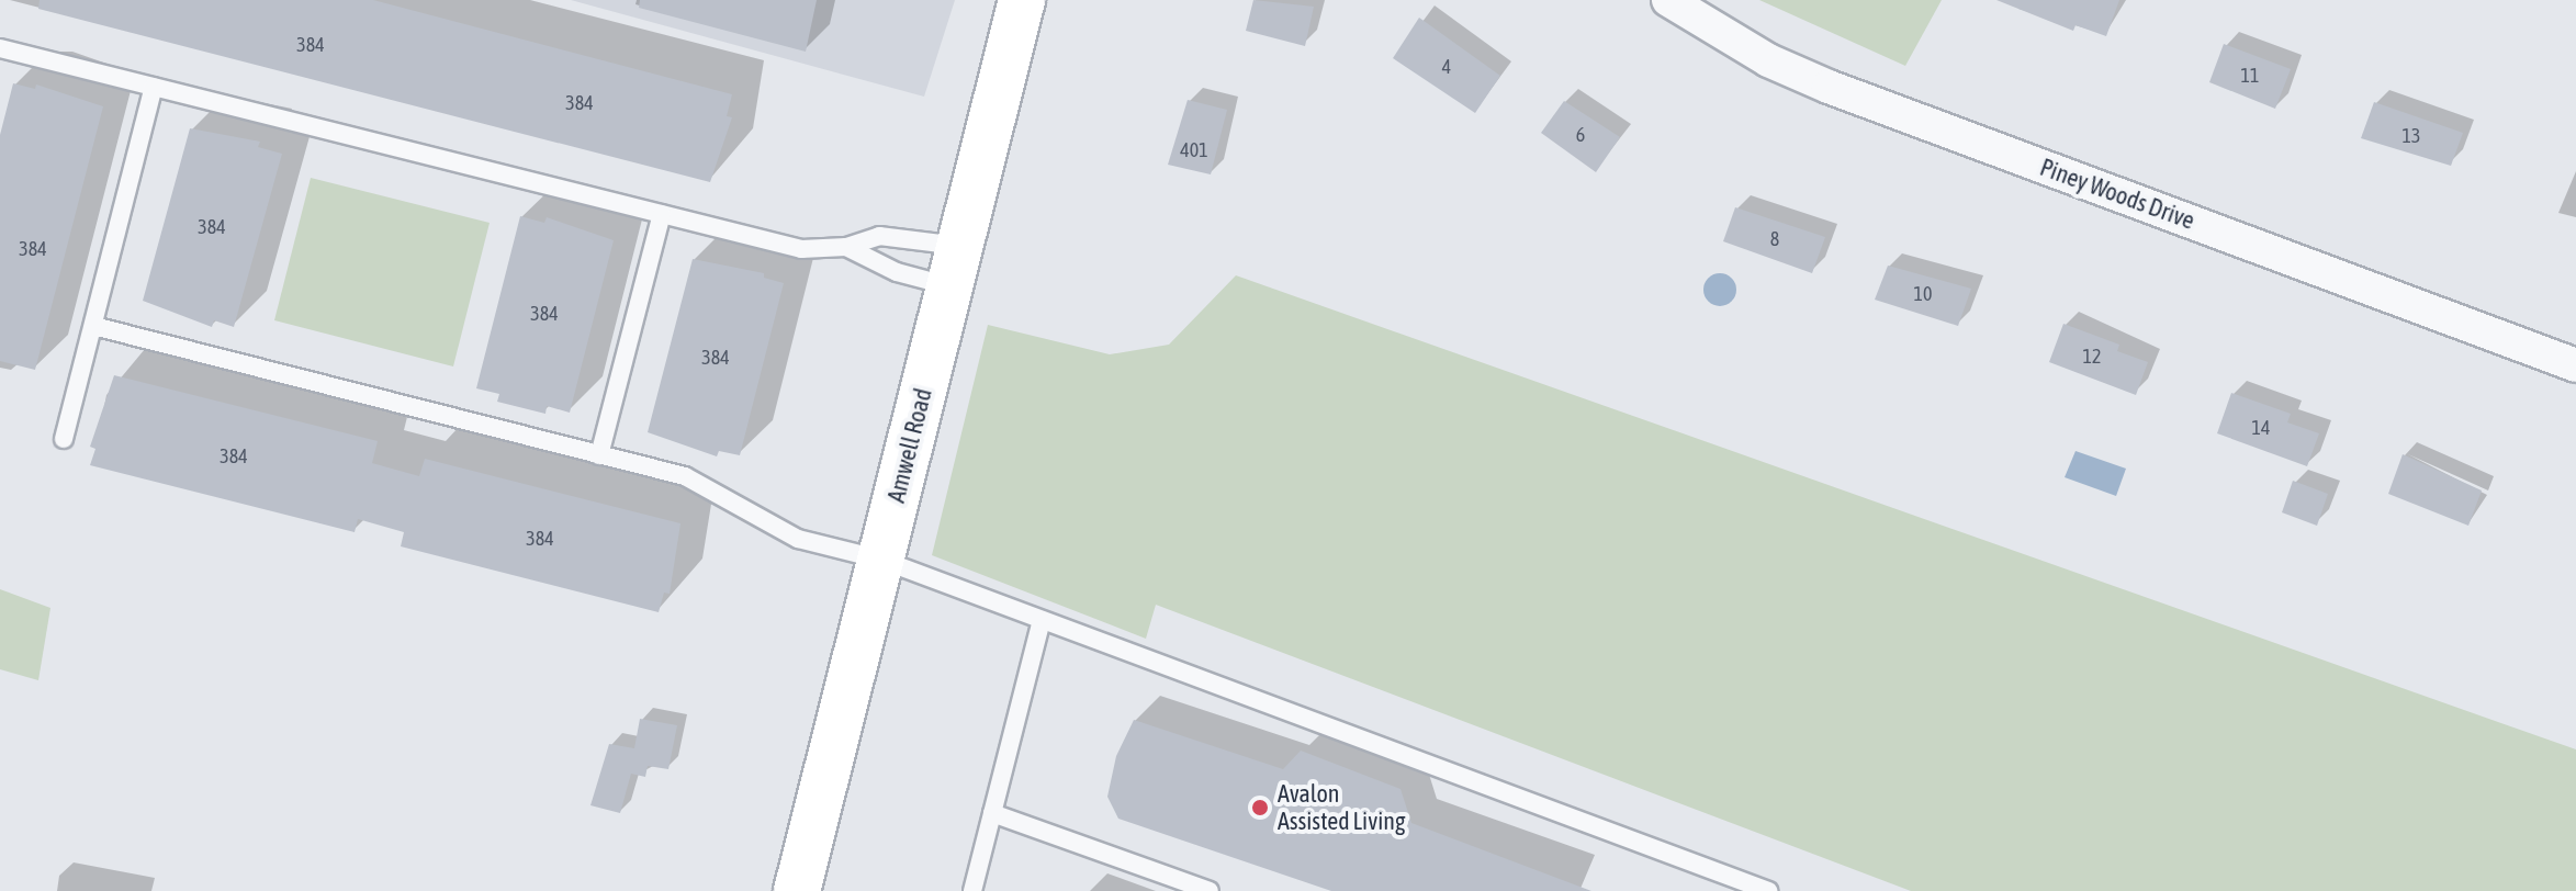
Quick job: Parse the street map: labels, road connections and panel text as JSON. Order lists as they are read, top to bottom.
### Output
{
  "streets": {
    "main road": ["Amwell Road"],
    "street": ["Piney Woods Drive"]
  },
  "places": ["Avalon Assisted Living"],
  "house_numbers": [
    "384",
    "4",
    "11",
    "384",
    "6",
    "13",
    "401",
    "384",
    "8",
    "384",
    "10",
    "384",
    "12",
    "384",
    "14",
    "384",
    "384"
  ]
}
